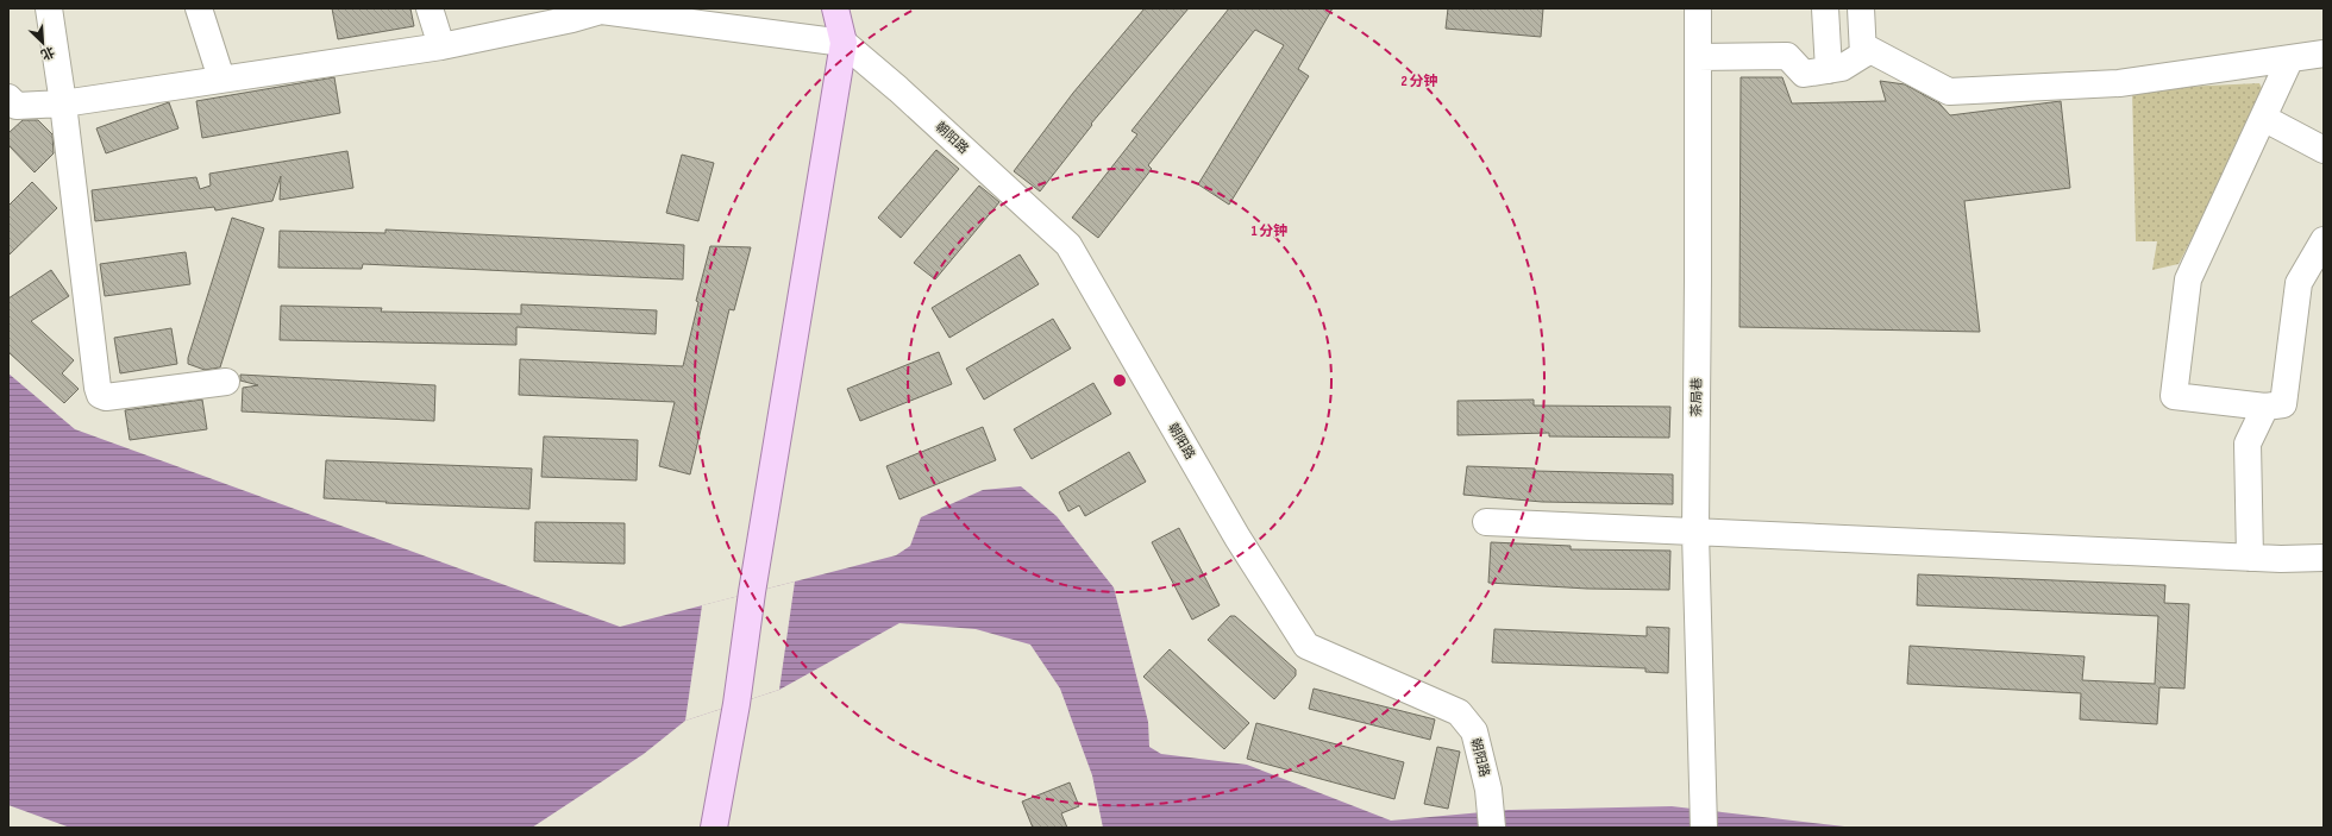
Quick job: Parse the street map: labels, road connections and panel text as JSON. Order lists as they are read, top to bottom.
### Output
{
  "streets": {
    "street": ["朝阳路", "茶局巷"]
  },
  "north": "bottom right",
  "rings": ["2 分钟", "1 分钟"]
}
